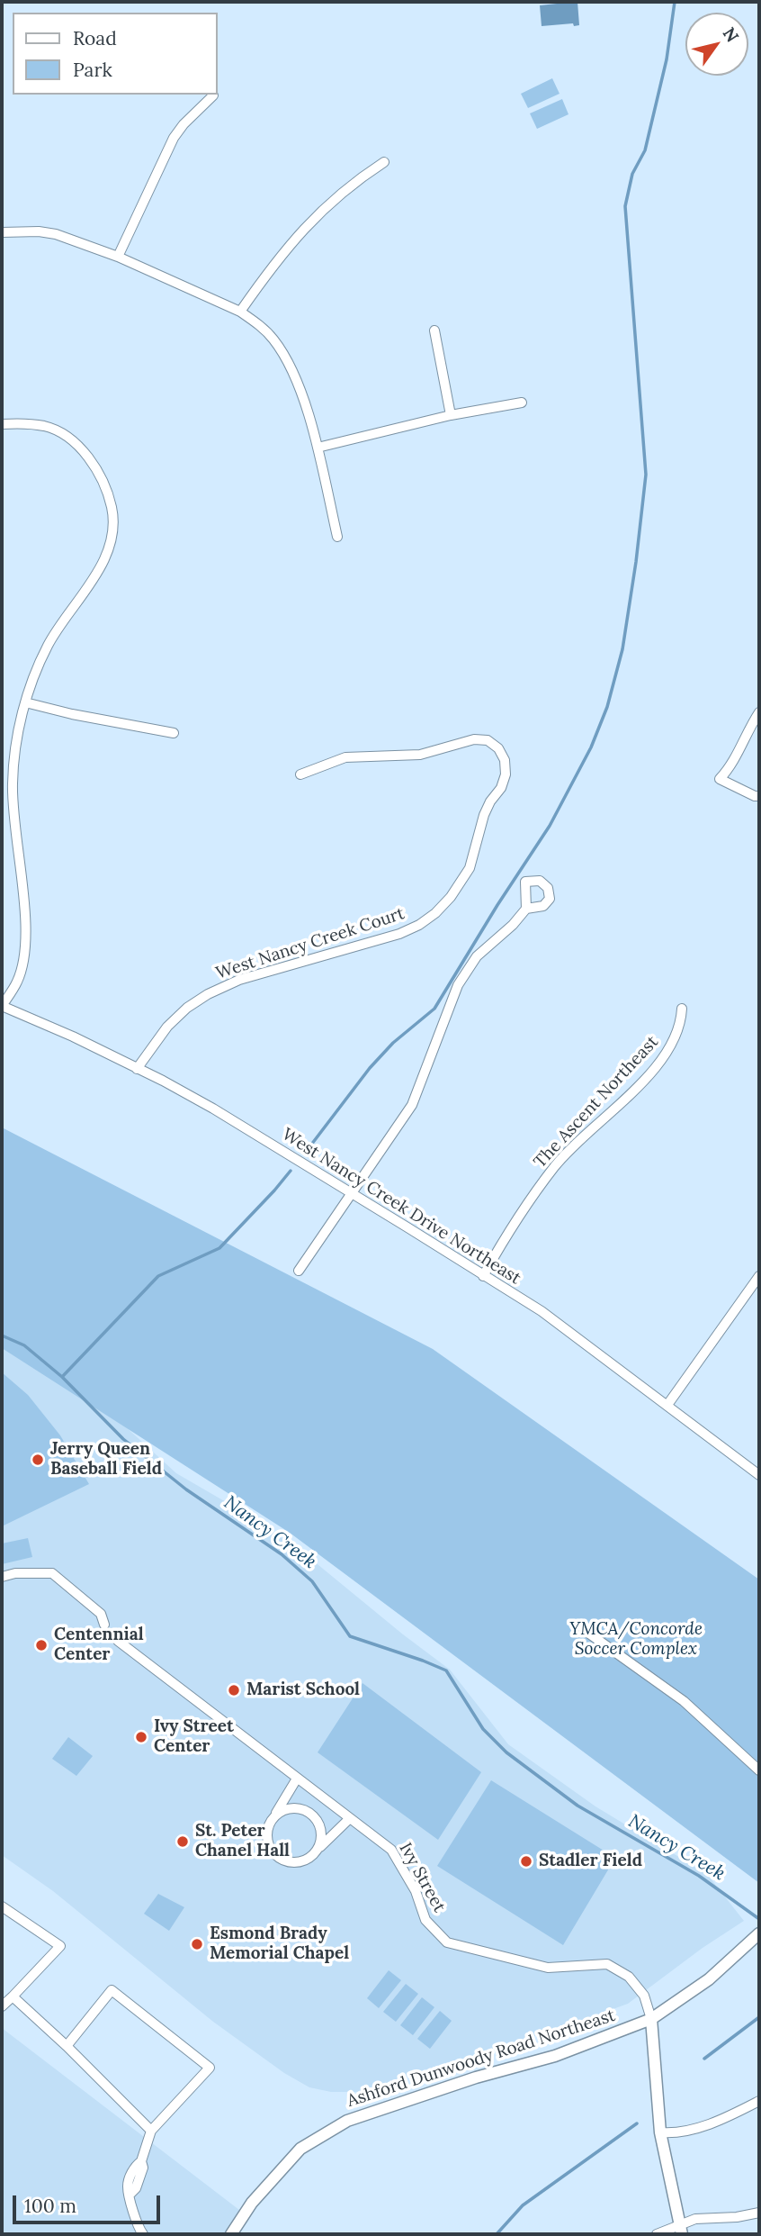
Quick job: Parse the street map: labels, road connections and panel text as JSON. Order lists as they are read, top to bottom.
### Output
{
  "streets": {
    "main road": ["Ashford Dunwoody Road Northeast"],
    "street": [
      "West Nancy Creek Court",
      "The Ascent Northeast",
      "West Nancy Creek Drive Northeast",
      "Ivy Street"
    ]
  },
  "crossings": [
    ["West Nancy Creek Court", "West Nancy Creek Drive Northeast"],
    ["The Ascent Northeast", "West Nancy Creek Drive Northeast"],
    ["Ivy Street", "Ashford Dunwoody Road Northeast"]
  ],
  "water": ["Nancy Creek"],
  "parks": ["YMCA/Concorde Soccer Complex"],
  "places": [
    "Jerry Queen Baseball Field",
    "Centennial Center",
    "Marist School",
    "Ivy Street Center",
    "St. Peter Chanel Hall",
    "Stadler Field",
    "Esmond Brady Memorial Chapel"
  ],
  "legend": ["Road", "Park"],
  "scale_bar": "100 m",
  "north": "top right"
}
